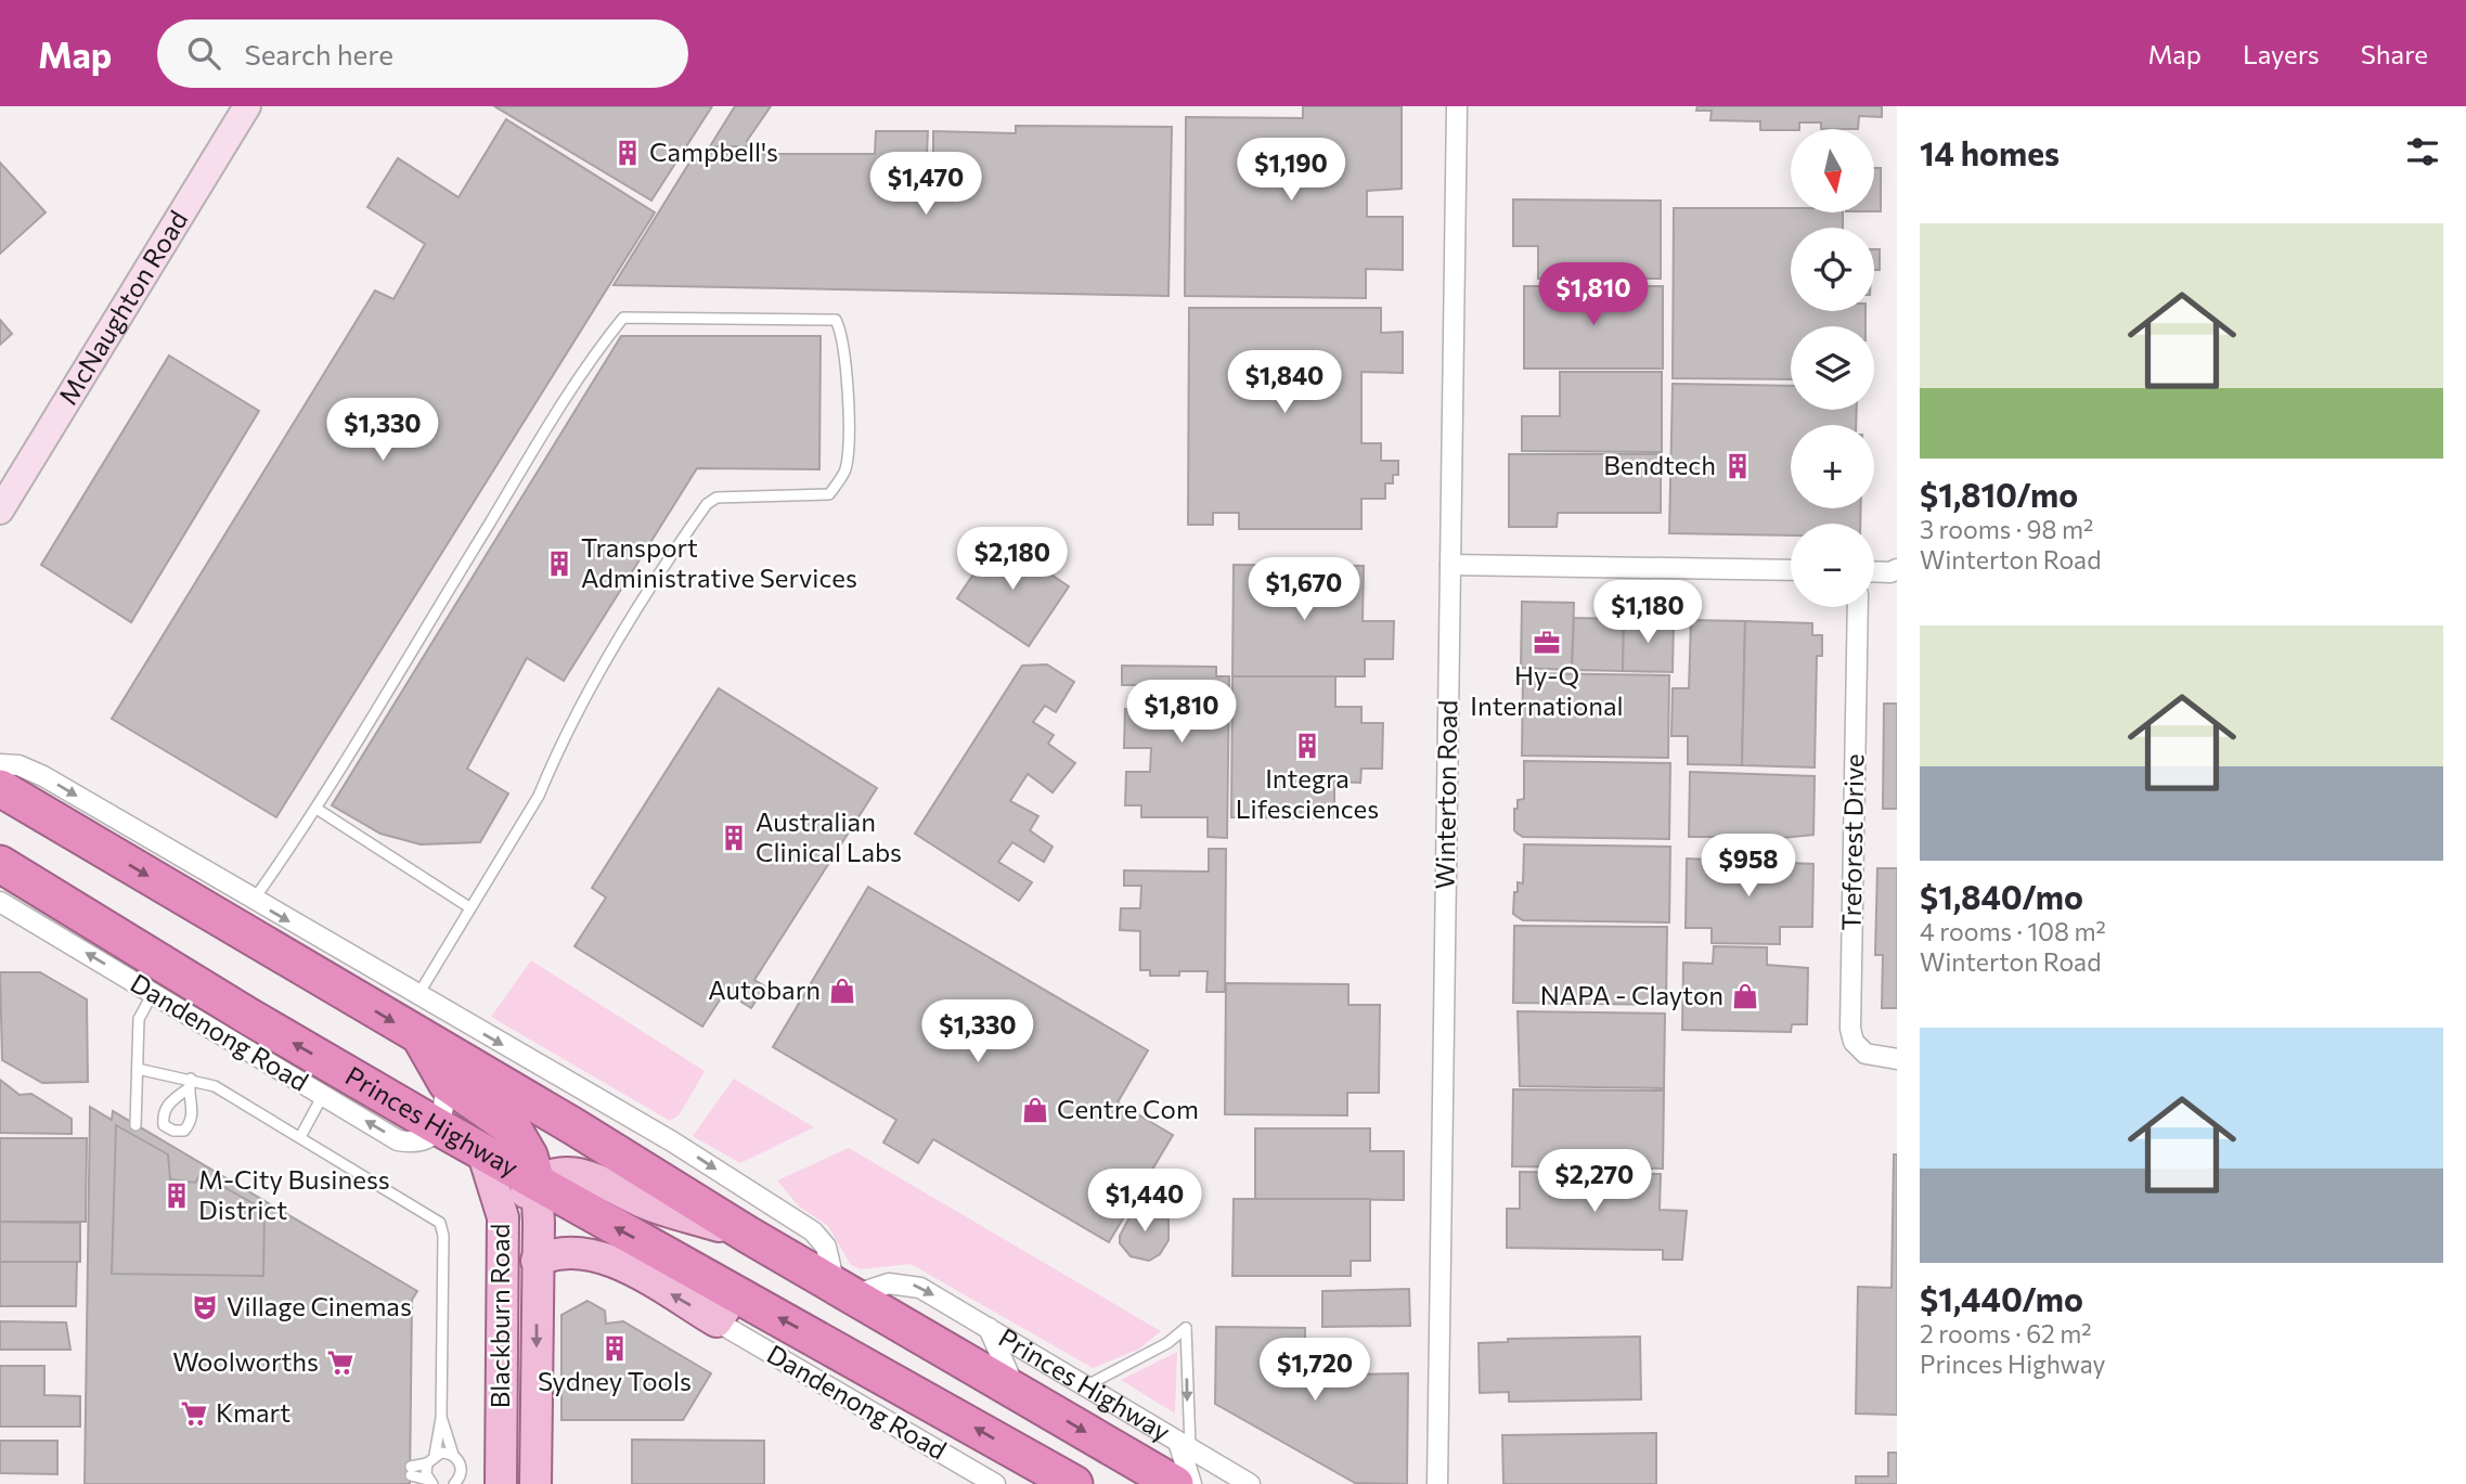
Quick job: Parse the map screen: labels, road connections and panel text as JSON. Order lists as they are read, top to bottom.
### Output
{
  "streets": {
    "highway": ["Princes Highway"],
    "main road": ["McNaughton Road", "Blackburn Road"],
    "street": ["Winterton Road", "Treforest Drive", "Dandenong Road"]
  },
  "crossings": [
    ["Dandenong Road", "Princes Highway"],
    ["Princes Highway", "Blackburn Road"]
  ],
  "one_way": ["Dandenong Road"],
  "places": {
    "building": [
      "Campbell's",
      "Bendtech",
      "Transport Administrative Services",
      "Integra Lifesciences",
      "Australian Clinical Labs",
      "M-City Business District",
      "Sydney Tools"
    ],
    "office": ["Hy-Q International"],
    "shop": ["Autobarn", "NAPA - Clayton", "Centre Com"],
    "theatre": ["Village Cinemas"],
    "supermarket": ["Woolworths", "Kmart"]
  },
  "north": "bottom",
  "page": {
    "header": "Map",
    "search": "Search here",
    "nav": ["Map", "Layers", "Share"],
    "heading": "14 homes",
    "map_buttons": ["+", "−"],
    "price": [
      "$1,190",
      "$1,470",
      "$1,810",
      "$1,840",
      "$1,330",
      "$2,180",
      "$1,670",
      "$1,180",
      "$1,810",
      "$958",
      "$1,330",
      "$2,270",
      "$1,440",
      "$1,720"
    ],
    "list": [
      {
        "name": "$1,810/mo",
        "note": "3 rooms · 98 m² · Winterton Road"
      },
      {
        "name": "$1,840/mo",
        "note": "4 rooms · 108 m² · Winterton Road"
      },
      {
        "name": "$1,440/mo",
        "note": "2 rooms · 62 m² · Princes Highway"
      }
    ]
  }
}
